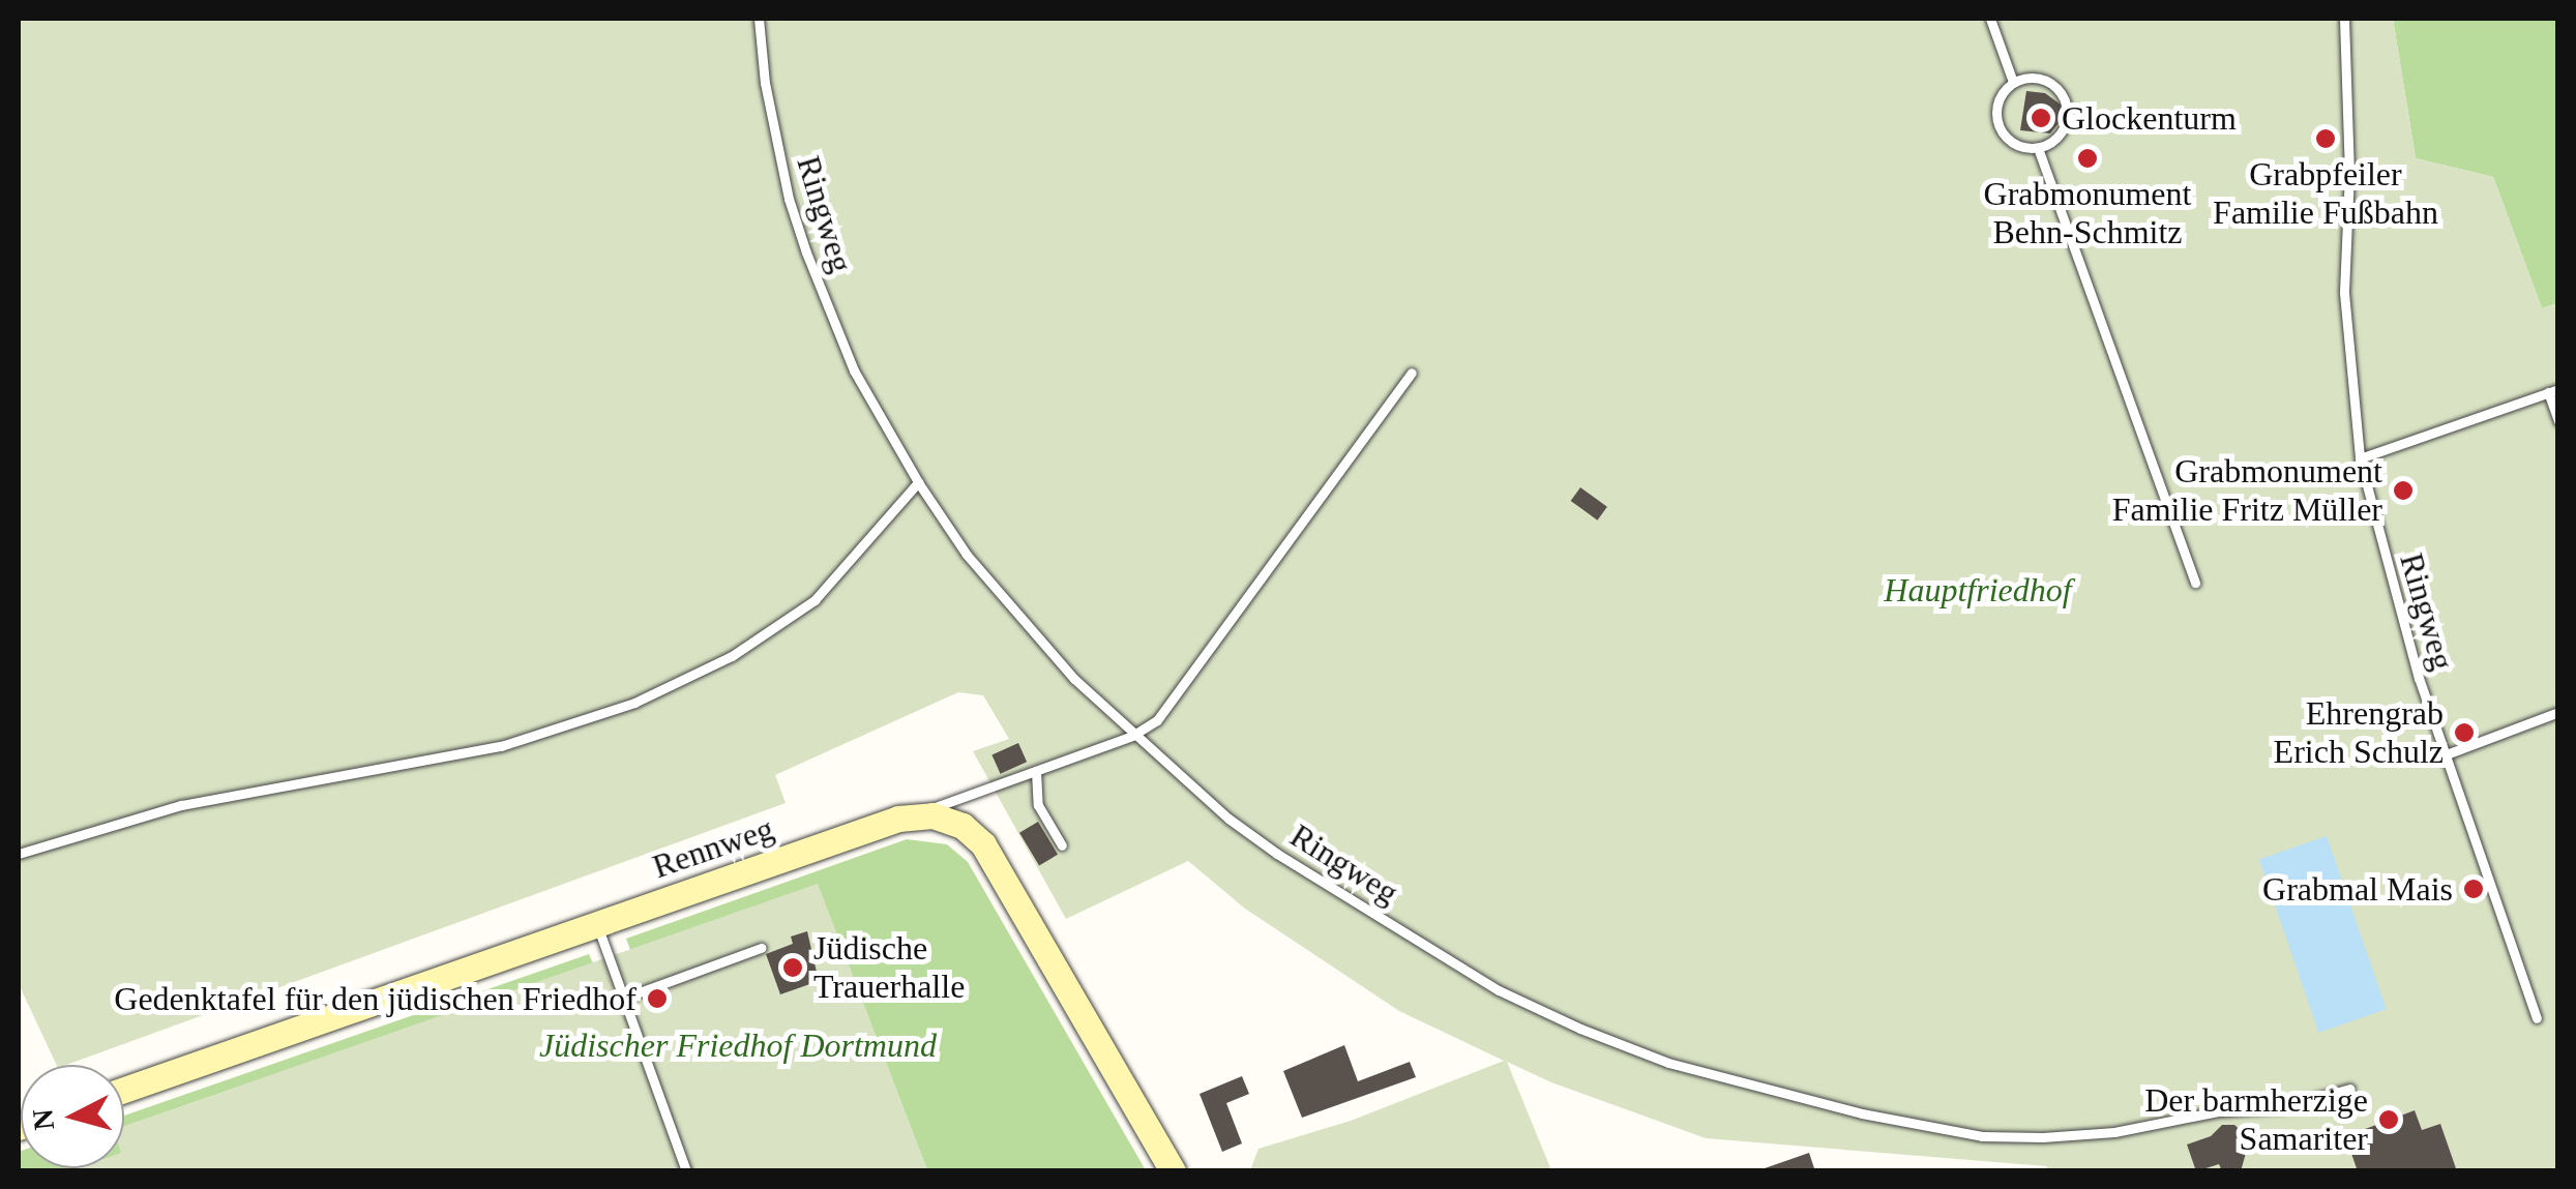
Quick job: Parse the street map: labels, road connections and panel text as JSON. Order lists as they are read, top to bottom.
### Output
{
  "streets": {
    "street": ["Rennweg"],
    "lane": ["Ringweg"]
  },
  "parks": ["Hauptfriedhof", "Jüdischer Friedhof Dortmund"],
  "places": [
    "Glockenturm",
    "Grabpfeiler Familie Fußbahn",
    "Grabmonument Behn-Schmitz",
    "Grabmonument Familie Fritz Müller",
    "Ehrengrab Erich Schulz",
    "Grabmal Mais",
    "Jüdische Trauerhalle",
    "Gedenktafel für den jüdischen Friedhof",
    "Der barmherzige Samariter"
  ],
  "north": "left"
}
